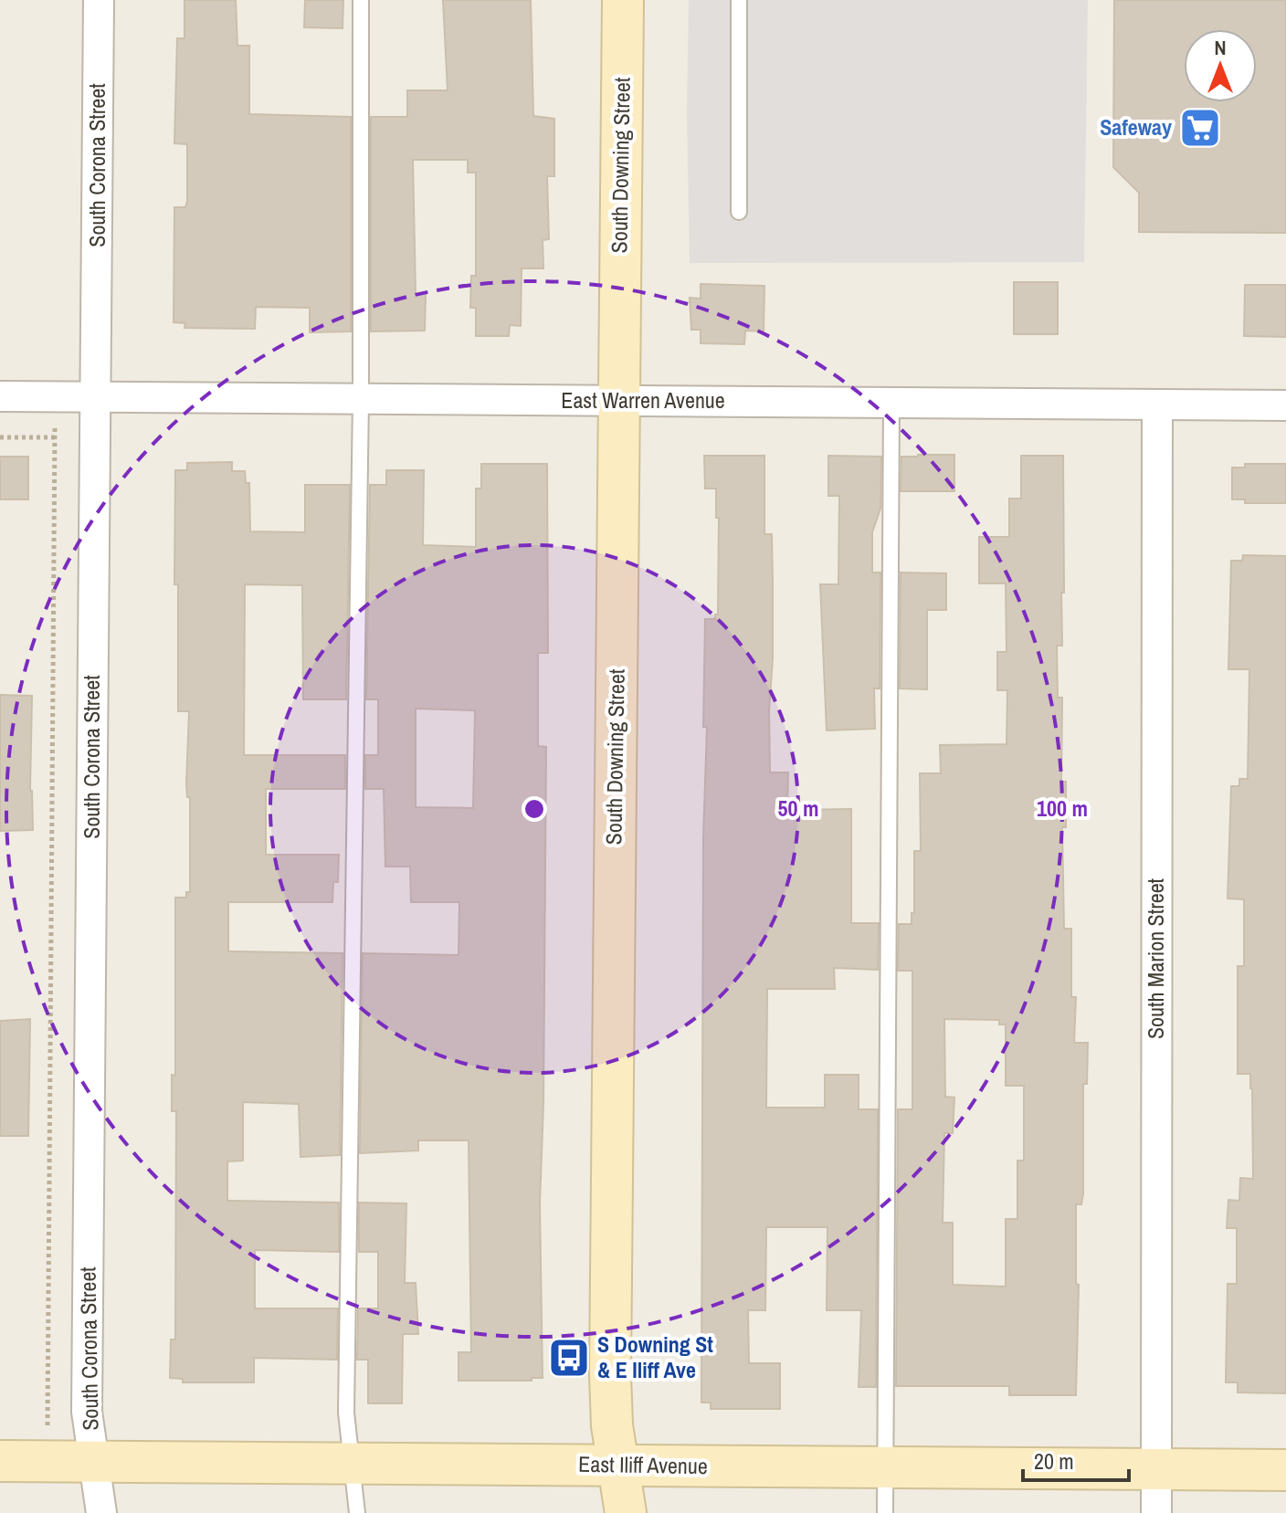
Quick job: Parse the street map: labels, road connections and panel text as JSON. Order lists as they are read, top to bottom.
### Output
{
  "streets": {
    "street": [
      "South Corona Street",
      "South Downing Street",
      "East Warren Avenue",
      "South Marion Street",
      "East Iliff Avenue"
    ]
  },
  "crossings": [
    ["South Corona Street", "East Warren Avenue"],
    ["South Corona Street", "East Iliff Avenue"],
    ["South Downing Street", "East Warren Avenue"],
    ["South Downing Street", "East Iliff Avenue"],
    ["East Warren Avenue", "South Marion Street"],
    ["South Marion Street", "East Iliff Avenue"]
  ],
  "places": {
    "supermarket": ["Safeway"],
    "bus stop": ["S Downing St & E Iliff Ave"]
  },
  "scale_bar": "20 m",
  "north": "top",
  "rings": ["50 m", "100 m"]
}
